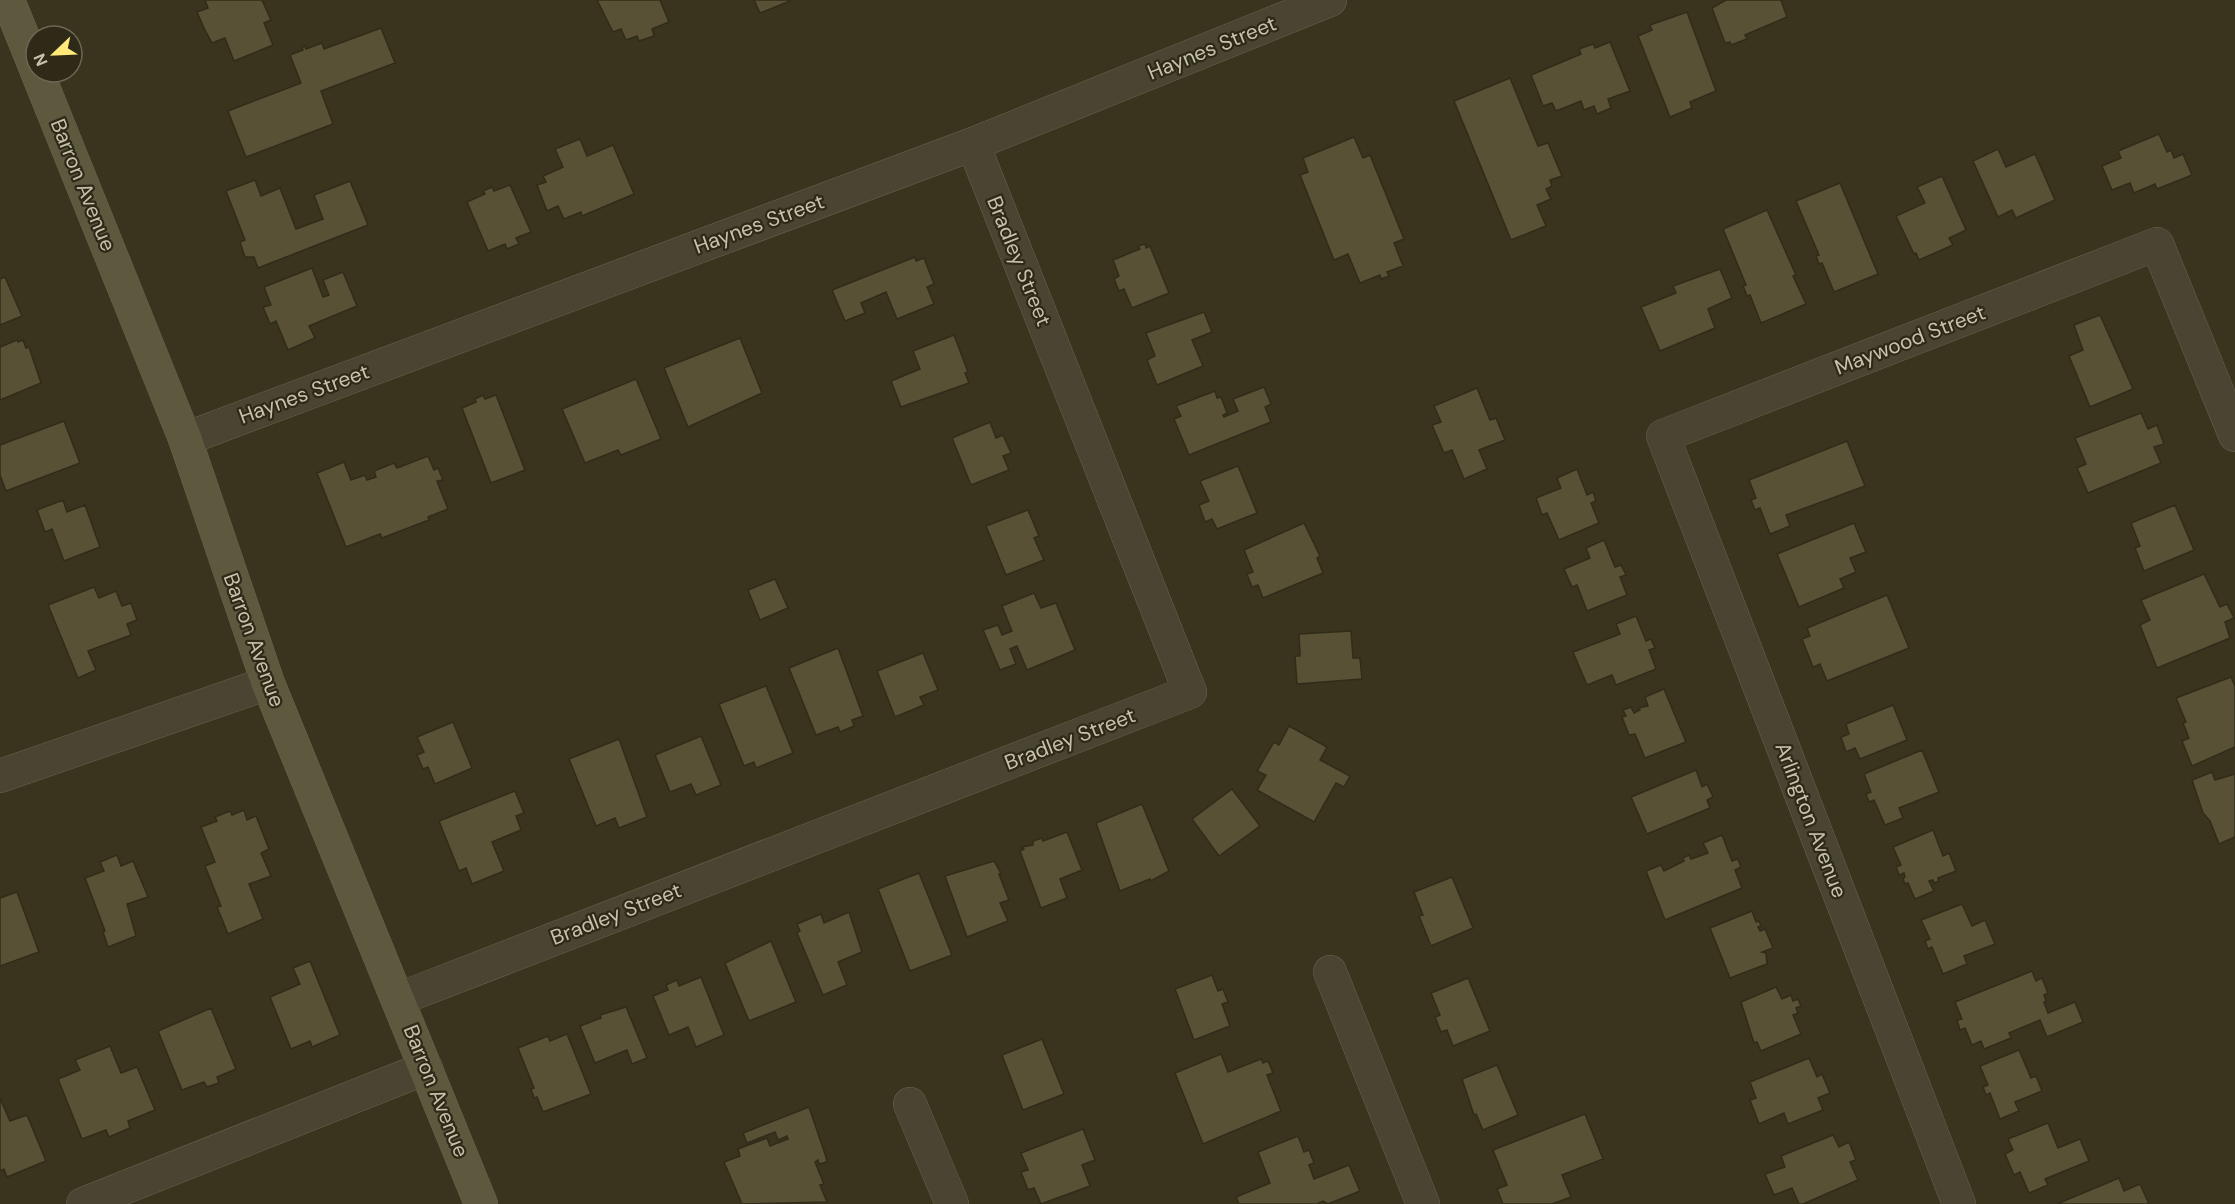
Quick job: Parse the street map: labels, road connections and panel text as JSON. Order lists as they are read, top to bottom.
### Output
{
  "streets": {
    "main road": ["Barron Avenue"],
    "street": [
      "Haynes Street",
      "Bradley Street",
      "Maywood Street",
      "Arlington Avenue"
    ]
  },
  "crossings": [
    ["Haynes Street", "Barron Avenue"],
    ["Haynes Street", "Bradley Street"],
    ["Barron Avenue", "Bradley Street"],
    ["Maywood Street", "Arlington Avenue"]
  ],
  "north": "bottom left"
}
